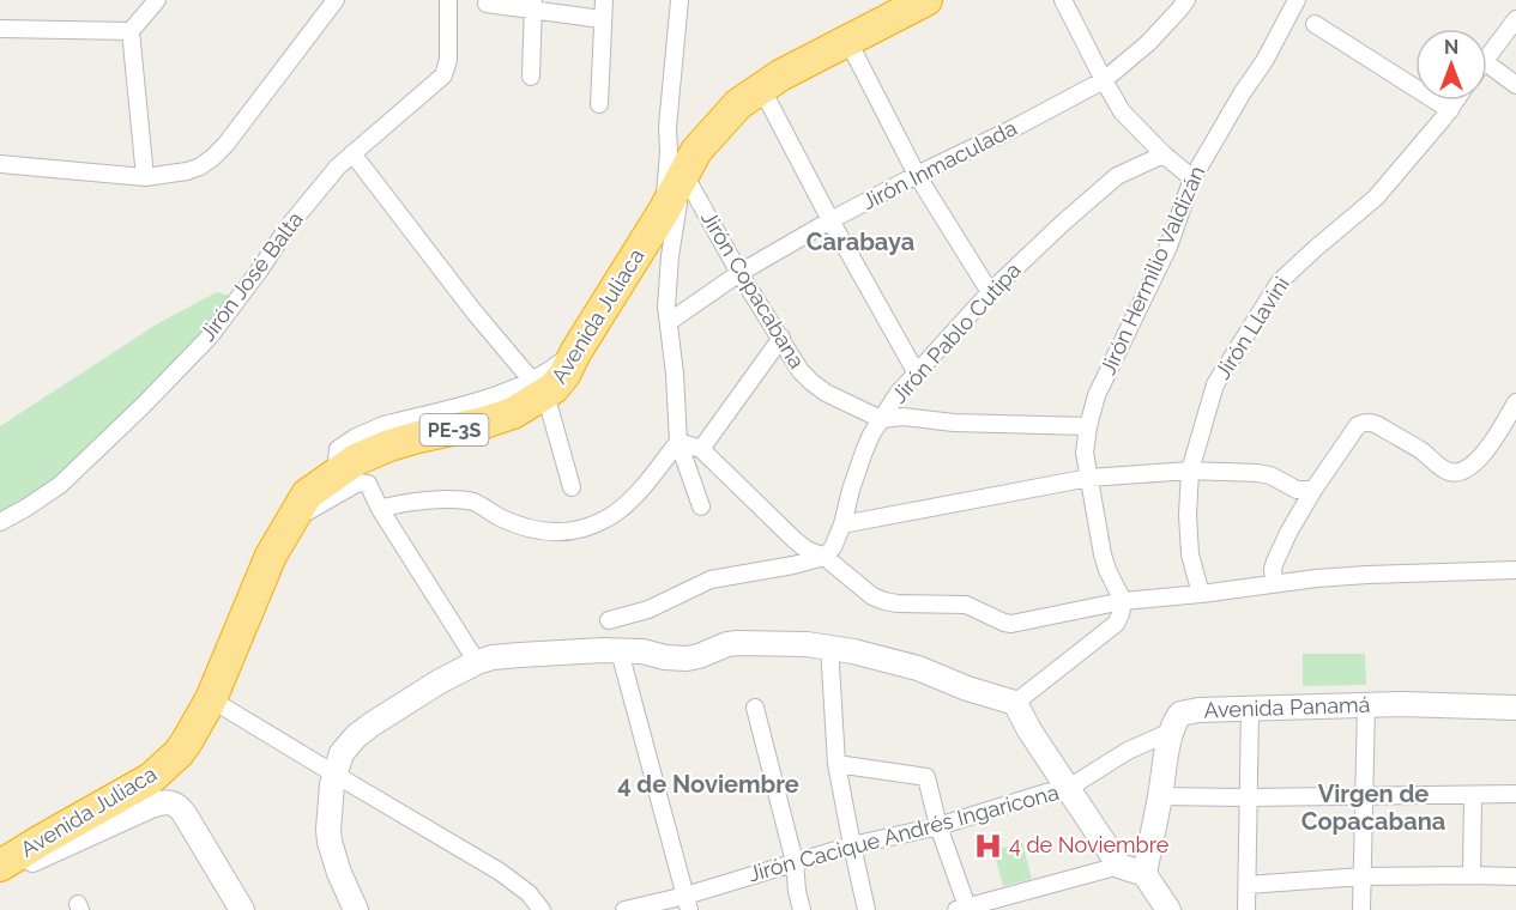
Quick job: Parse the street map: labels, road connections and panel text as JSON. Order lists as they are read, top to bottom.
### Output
{
  "streets": {
    "highway": ["Avenida Juliaca", "PE-3S"],
    "street": [
      "Jirón Inmaculada",
      "Jirón Hermilio Valdizán",
      "Jirón José Balta",
      "Jirón Copacabana",
      "Jirón Llavini",
      "Jirón Pablo Cutipa",
      "Avenida Panamá",
      "Jirón Cacique Andrés Ingaricona"
    ]
  },
  "crossings": [
    ["Jirón Inmaculada", "Jirón Copacabana"],
    ["Jirón Hermilio Valdizán", "Jirón Copacabana"],
    ["Jirón Copacabana", "Avenida Juliaca"],
    ["Jirón Copacabana", "Jirón Pablo Cutipa"],
    ["Avenida Panamá", "Jirón Cacique Andrés Ingaricona"]
  ],
  "districts": ["Carabaya", "4 de Noviembre", "Virgen de Copacabana"],
  "places": {
    "hospital": ["4 de Noviembre"]
  },
  "north": "top"
}
